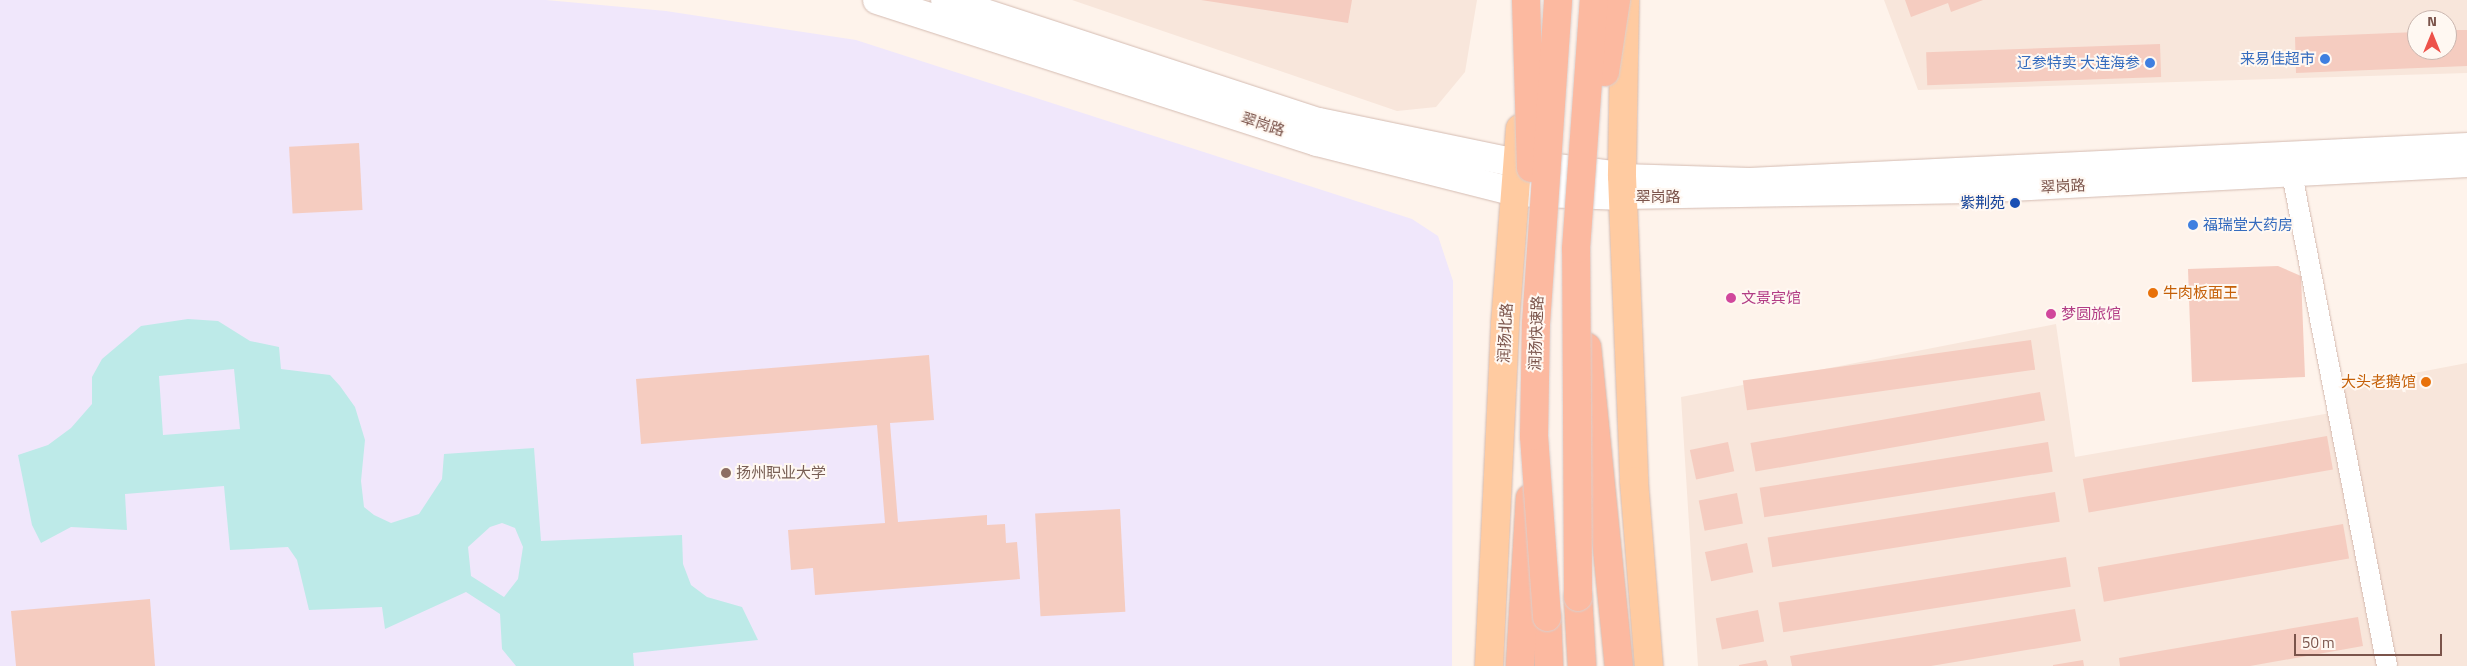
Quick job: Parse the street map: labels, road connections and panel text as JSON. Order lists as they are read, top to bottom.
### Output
{
  "streets": {
    "highway": ["润扬快速路"],
    "main road": ["翠岗路", "润扬北路"]
  },
  "crossings": [
    ["翠岗路", "润扬北路"]
  ],
  "places": [
    "来易佳超市",
    "辽参特卖 大连海参",
    "紫荆苑",
    "福瑞堂大药房",
    "牛肉板面王",
    "文景宾馆",
    "梦圆旅馆",
    "大头老鹅馆",
    "扬州职业大学"
  ],
  "scale_bar": "50 m",
  "north": "top"
}
